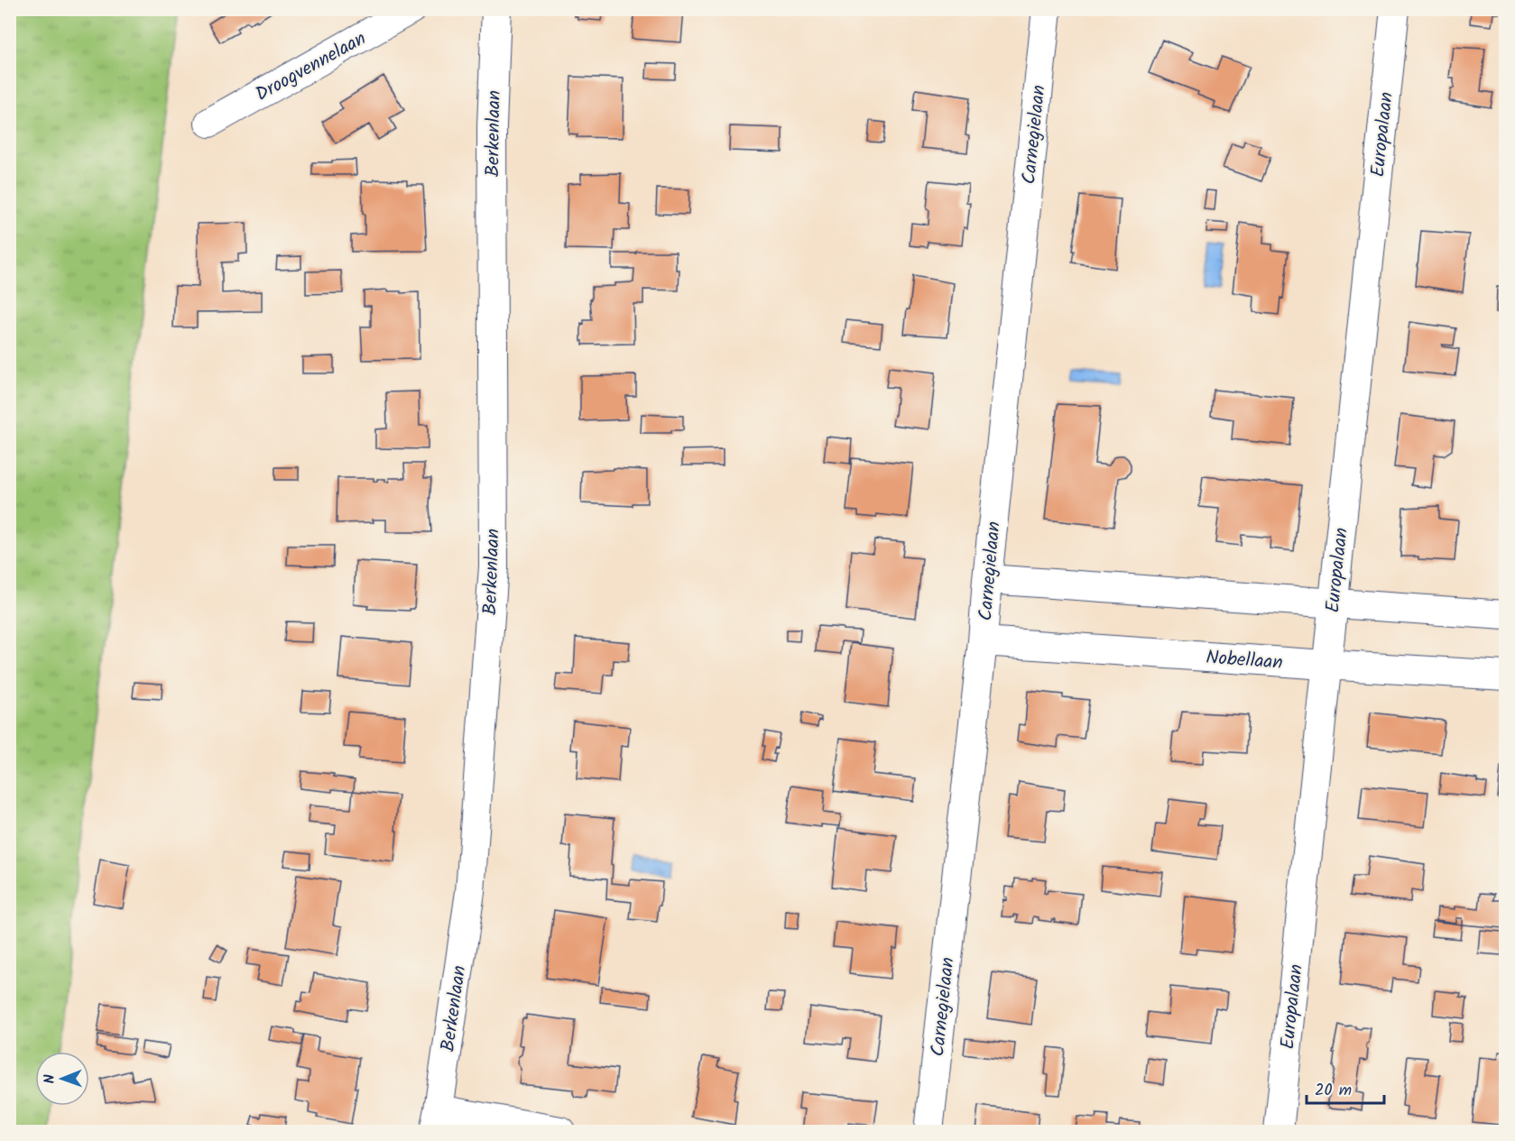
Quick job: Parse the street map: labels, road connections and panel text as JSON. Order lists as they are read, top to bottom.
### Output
{
  "streets": {
    "street": [
      "Droogvennelaan",
      "Berkenlaan",
      "Carnegielaan",
      "Europalaan",
      "Nobellaan"
    ]
  },
  "crossings": [
    ["Carnegielaan", "Nobellaan"],
    ["Europalaan", "Nobellaan"]
  ],
  "scale_bar": "20 m",
  "north": "left"
}
